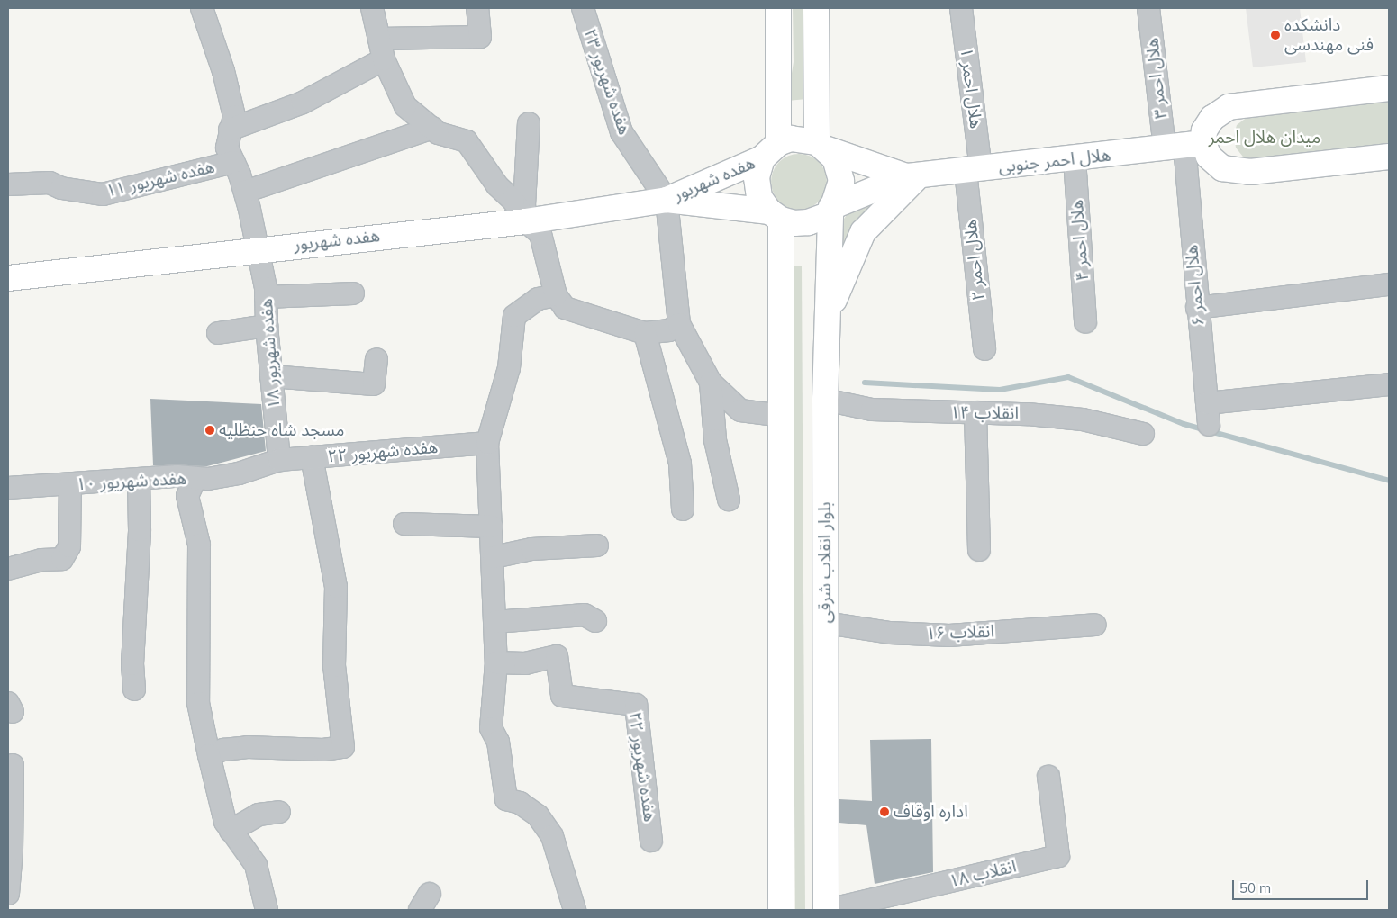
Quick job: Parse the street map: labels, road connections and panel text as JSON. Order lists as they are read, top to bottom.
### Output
{
  "streets": {
    "main road": ["هلال احمر جنوبی", "هفده شهریور", "بلوار انقلاب شرقی"],
    "street": [
      "هلال احمر ۳",
      "هفده شهریور ۲۳",
      "هلال احمر ۱",
      "هفده شهریور ۱۱",
      "هلال احمر ۴",
      "هلال احمر ۲",
      "هلال احمر ۶",
      "هفده شهریور ۱۸",
      "انقلاب ۱۴",
      "هفده شهریور ۲۲",
      "هفده شهریور ۱۰",
      "انقلاب ۱۶",
      "انقلاب ۱۸"
    ]
  },
  "crossings": [
    ["هلال احمر ۳", "هلال احمر جنوبی"],
    ["هلال احمر ۳", "هلال احمر ۶"],
    ["هفده شهریور ۲۳", "هفده شهریور"],
    ["هلال احمر ۱", "هلال احمر جنوبی"],
    ["هلال احمر ۱", "هلال احمر ۲"],
    ["هلال احمر جنوبی", "هفده شهریور"],
    ["هلال احمر جنوبی", "هلال احمر ۴"],
    ["هلال احمر جنوبی", "هلال احمر ۲"],
    ["هلال احمر جنوبی", "هلال احمر ۶"],
    ["هلال احمر جنوبی", "بلوار انقلاب شرقی"],
    ["هفده شهریور ۱۱", "هفده شهریور ۱۸"],
    ["هفده شهریور", "هفده شهریور ۱۸"],
    ["هفده شهریور", "بلوار انقلاب شرقی"],
    ["هفده شهریور ۱۸", "هفده شهریور ۲۲"],
    ["هفده شهریور ۱۸", "هفده شهریور ۱۰"],
    ["انقلاب ۱۴", "بلوار انقلاب شرقی"],
    ["هفده شهریور ۲۲", "هفده شهریور ۱۰"],
    ["بلوار انقلاب شرقی", "انقلاب ۱۶"],
    ["بلوار انقلاب شرقی", "انقلاب ۱۸"]
  ],
  "parks": ["میدان هلال احمر"],
  "places": ["دانشکده فنی مهندسی", "مسجد شاه حنظلیه", "اداره اوقاف"],
  "scale_bar": "50 m"
}
